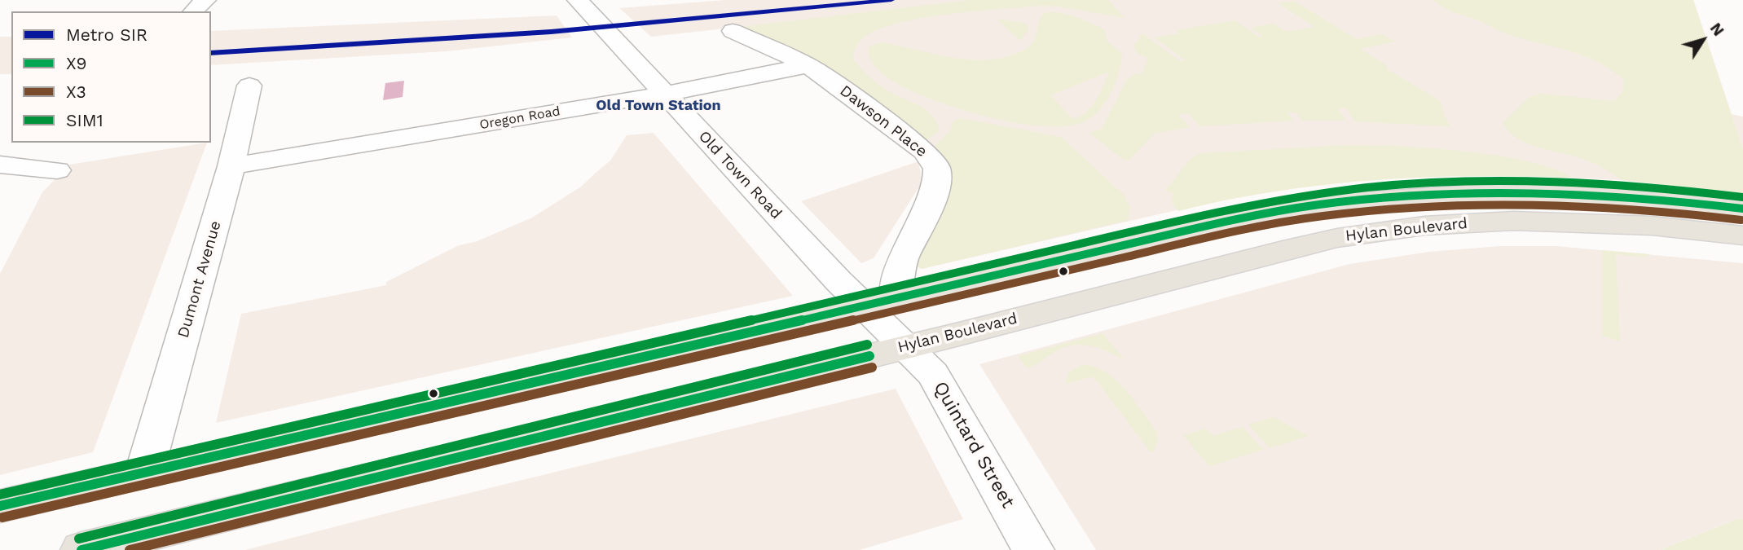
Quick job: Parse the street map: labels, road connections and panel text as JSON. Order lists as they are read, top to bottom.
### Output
{
  "streets": {
    "main road": ["Hylan Boulevard"],
    "street": [
      "Oregon Road",
      "Dawson Place",
      "Old Town Road",
      "Dumont Avenue",
      "Quintard Street"
    ]
  },
  "crossings": [
    ["Oregon Road", "Dawson Place"],
    ["Oregon Road", "Old Town Road"],
    ["Oregon Road", "Dumont Avenue"],
    ["Dawson Place", "Old Town Road"],
    ["Dawson Place", "Hylan Boulevard"],
    ["Old Town Road", "Hylan Boulevard"],
    ["Old Town Road", "Quintard Street"],
    ["Hylan Boulevard", "Dumont Avenue"],
    ["Hylan Boulevard", "Quintard Street"]
  ],
  "districts": ["Old Town Station"],
  "lines": [
    "metro line SIR",
    "transit line SIM1",
    "transit line X9",
    "transit line X3"
  ],
  "legend": [
    "Metro SIR",
    "X9",
    "X3",
    "SIM1"
  ],
  "north": "top right"
}
